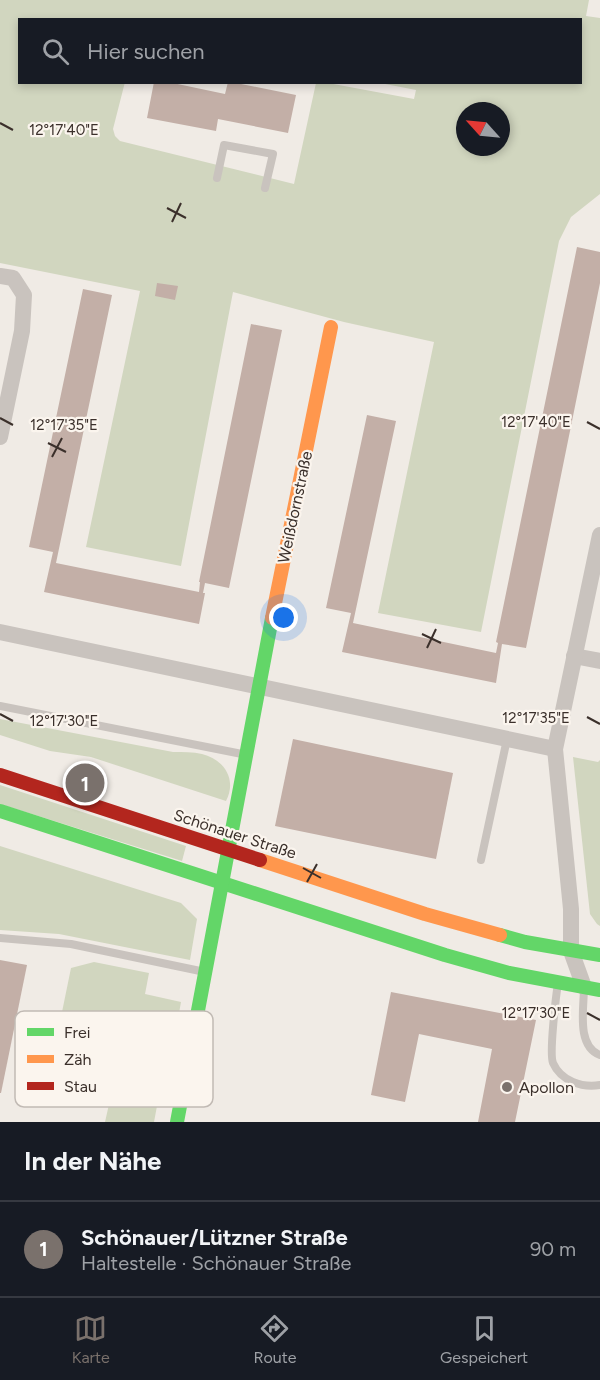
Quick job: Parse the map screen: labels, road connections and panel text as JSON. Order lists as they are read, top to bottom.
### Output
{
  "streets": {
    "main road": ["Weißdornstraße", "Schönauer Straße"]
  },
  "crossings": [
    ["Weißdornstraße", "Schönauer Straße"]
  ],
  "places": ["Apollon"],
  "legend": ["Frei", "Zäh", "Stau"],
  "north": "top left",
  "page": {
    "search": "Hier suchen",
    "pins": "1",
    "heading": "In der Nähe",
    "list": [
      {
        "mark": "1",
        "name": "Schönauer/Lützner Straße",
        "note": "Haltestelle · Schönauer Straße",
        "value": "90 m"
      }
    ],
    "nav": ["Karte", "Route", "Gespeichert"]
  },
  "coordinates": ["12°17'40\"E", "12°17'35\"E", "12°17'30\"E"]
}
